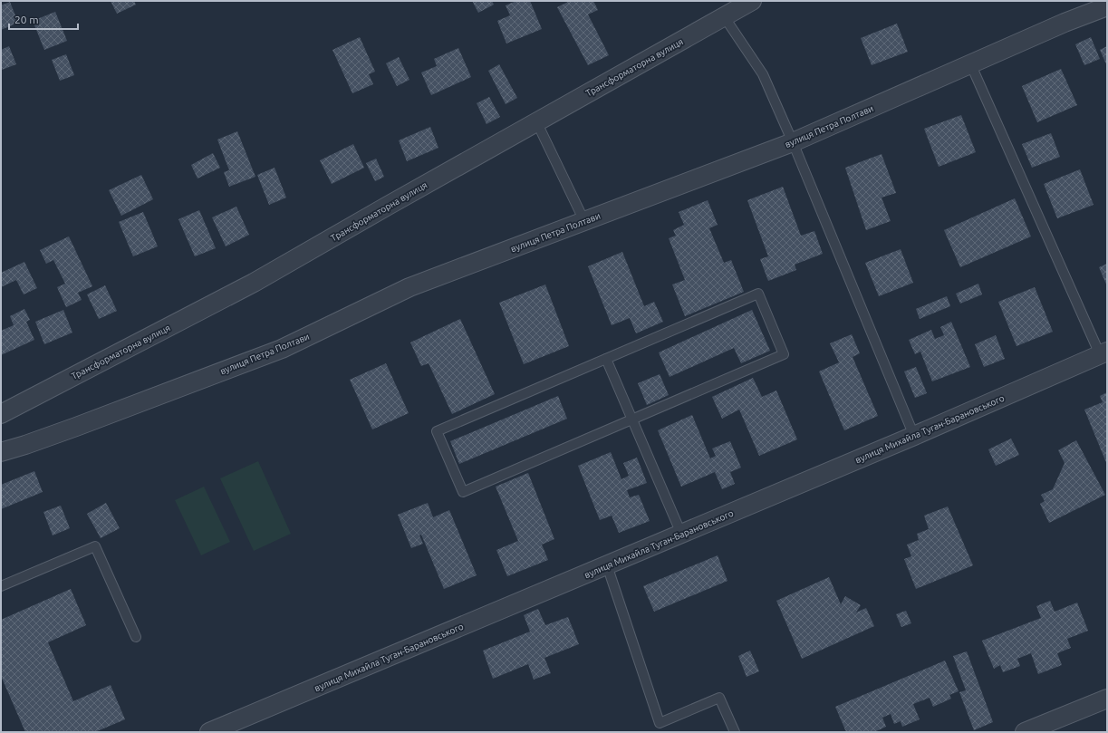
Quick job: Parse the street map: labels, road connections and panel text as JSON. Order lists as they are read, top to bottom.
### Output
{
  "streets": {
    "street": ["Трансформаторна вулиця", "вулиця Петра Полтави", "вулиця Михайла Туган-Барановського"]
  },
  "scale_bar": "20 m"
}
